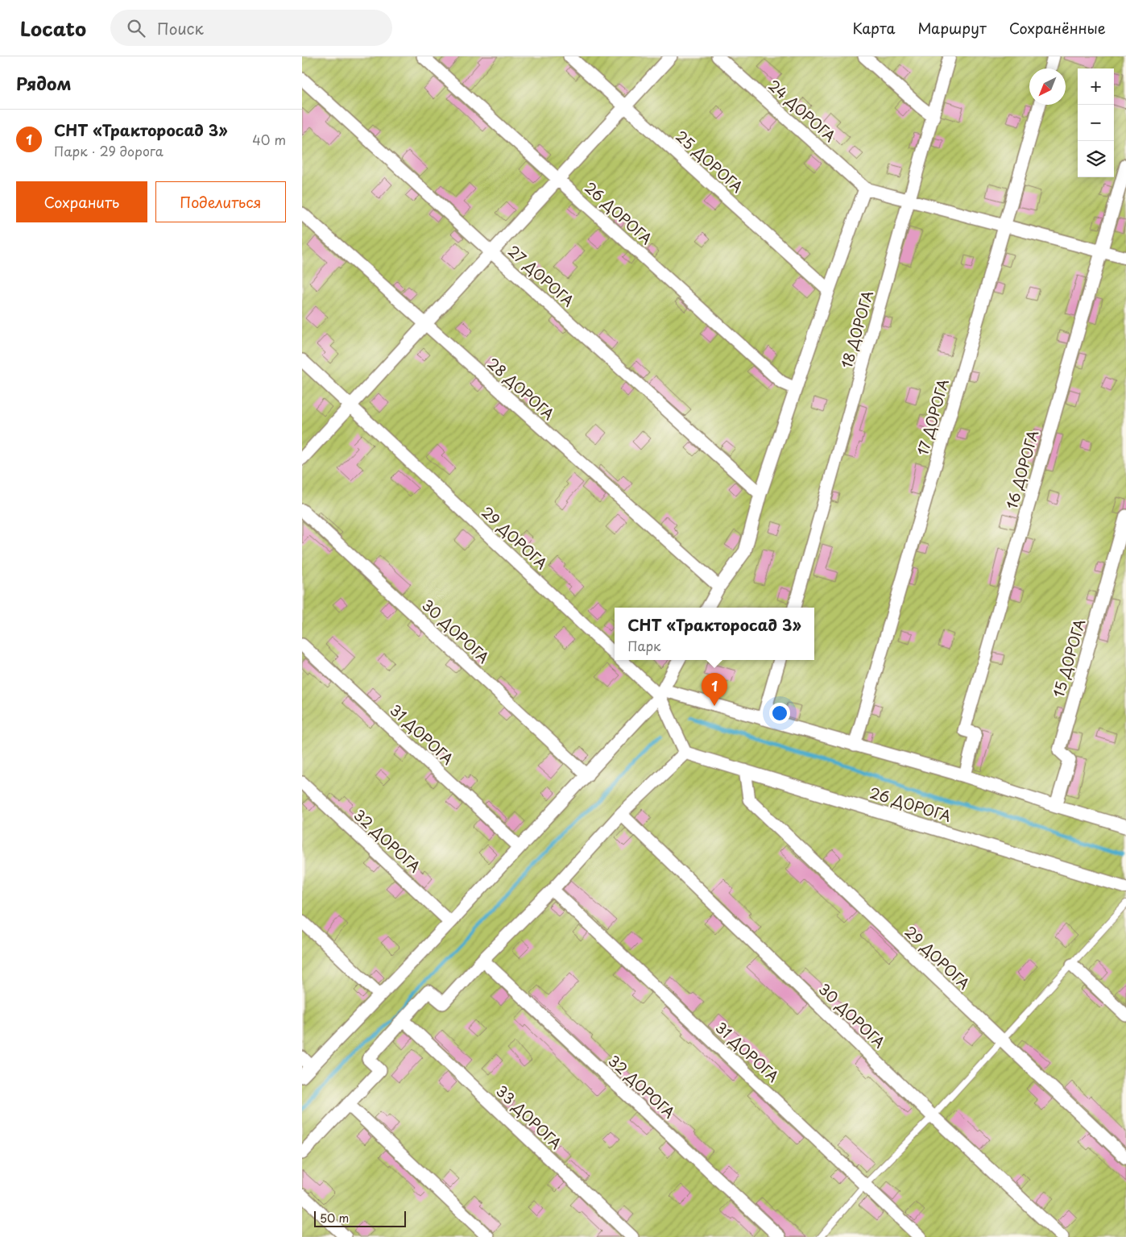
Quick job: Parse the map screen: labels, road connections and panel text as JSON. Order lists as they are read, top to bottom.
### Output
{
  "streets": {
    "street": [
      "24 ДОРОГА",
      "25 ДОРОГА",
      "26 ДОРОГА",
      "27 ДОРОГА",
      "18 ДОРОГА",
      "28 ДОРОГА",
      "17 ДОРОГА",
      "16 ДОРОГА",
      "29 ДОРОГА",
      "30 ДОРОГА",
      "15 ДОРОГА",
      "31 ДОРОГА",
      "32 ДОРОГА",
      "33 ДОРОГА"
    ]
  },
  "crossings": [
    ["26 ДОРОГА", "29 ДОРОГА"]
  ],
  "scale_bar": "50 m",
  "north": "bottom left",
  "page": {
    "header": "Locato",
    "search": "Поиск",
    "nav": ["Карта", "Маршрут", "Сохранённые"],
    "heading": "Рядом",
    "map_buttons": ["+", "−"],
    "list": [
      {
        "mark": "1",
        "name": "СНТ «Тракторосад 3»",
        "note": "Парк · 29 дорога",
        "value": "40 m"
      }
    ],
    "buttons": ["Сохранить", "Поделиться"],
    "popup": ["СНТ «Тракторосад 3»", "Парк"],
    "pins": "1",
    "scale": "50 m"
  }
}
